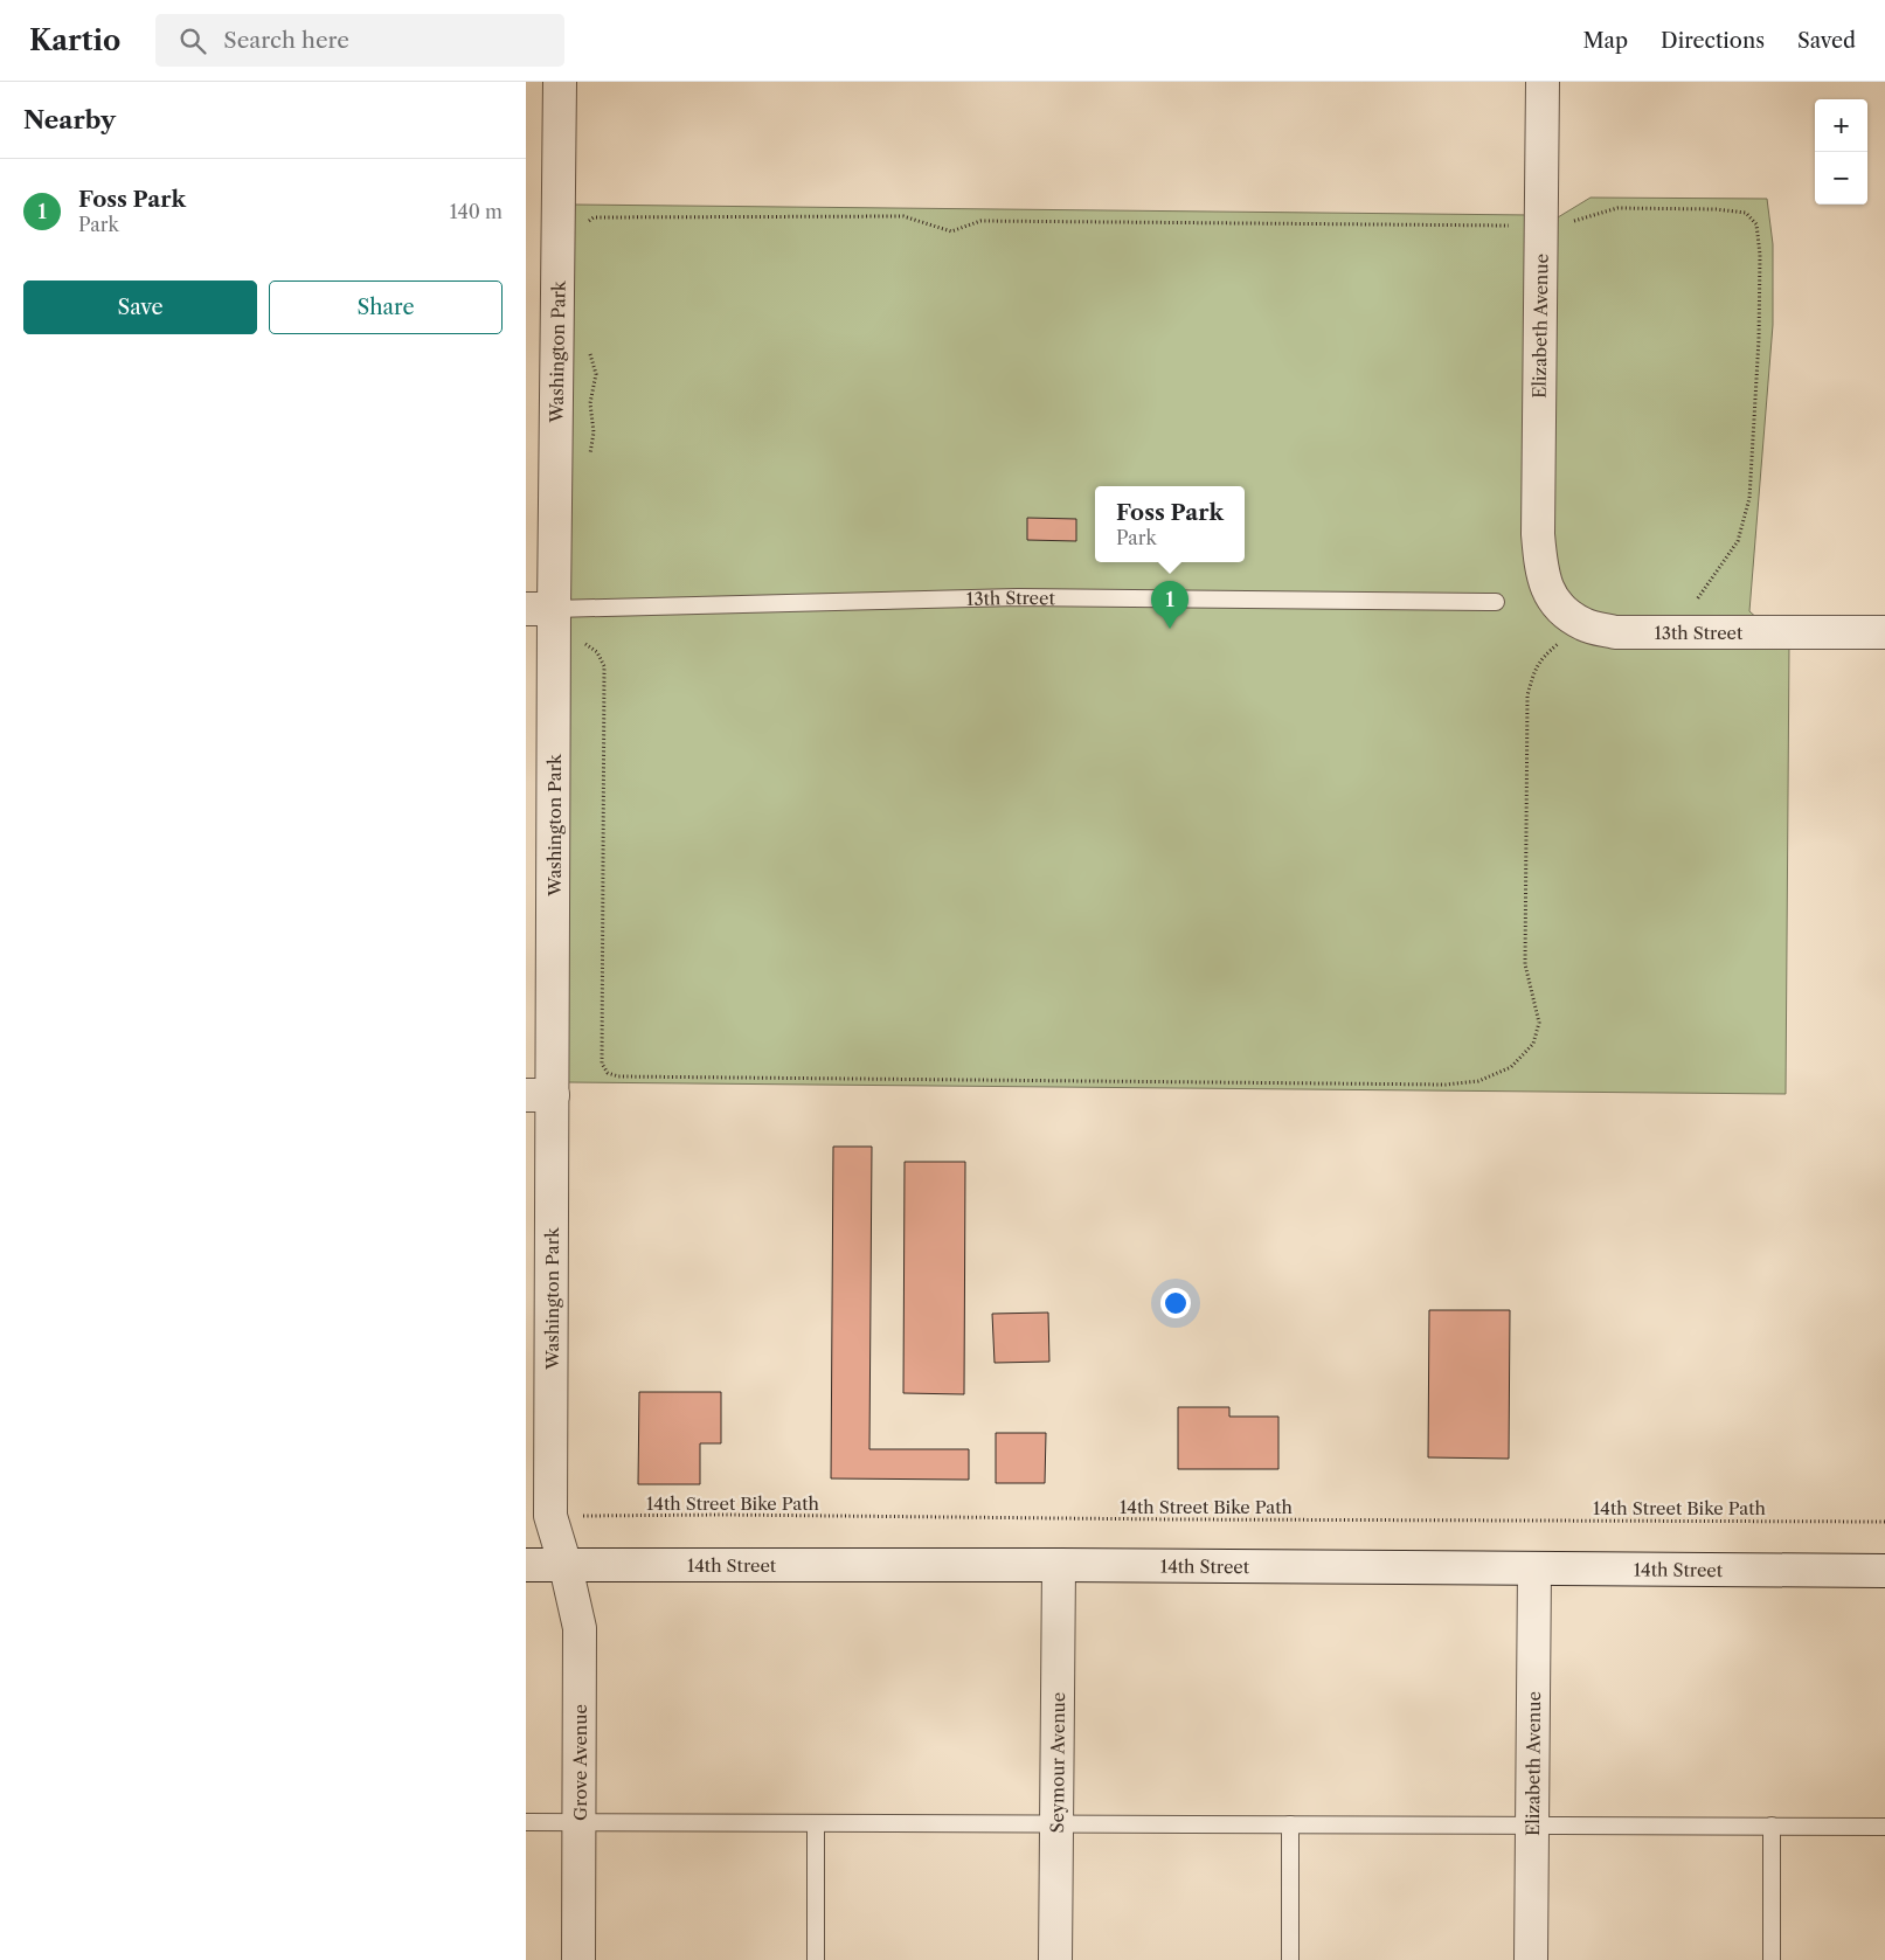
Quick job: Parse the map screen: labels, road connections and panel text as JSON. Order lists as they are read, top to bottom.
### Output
{
  "streets": {
    "street": [
      "Elizabeth Avenue",
      "Washington Park",
      "13th Street",
      "14th Street",
      "Grove Avenue",
      "Seymour Avenue"
    ],
    "path": ["14th Street Bike Path"]
  },
  "crossings": [
    ["Elizabeth Avenue", "13th Street"],
    ["Elizabeth Avenue", "14th Street"],
    ["Washington Park", "13th Street"],
    ["Washington Park", "14th Street Bike Path"],
    ["Washington Park", "14th Street"],
    ["Washington Park", "Grove Avenue"],
    ["14th Street", "Grove Avenue"],
    ["14th Street", "Seymour Avenue"]
  ],
  "page": {
    "header": "Kartio",
    "search": "Search here",
    "nav": ["Map", "Directions", "Saved"],
    "heading": "Nearby",
    "map_buttons": ["+", "−"],
    "list": [
      {
        "mark": "1",
        "name": "Foss Park",
        "note": "Park",
        "value": "140 m"
      }
    ],
    "buttons": ["Save", "Share"],
    "popup": ["Foss Park", "Park"],
    "pins": "1"
  }
}
